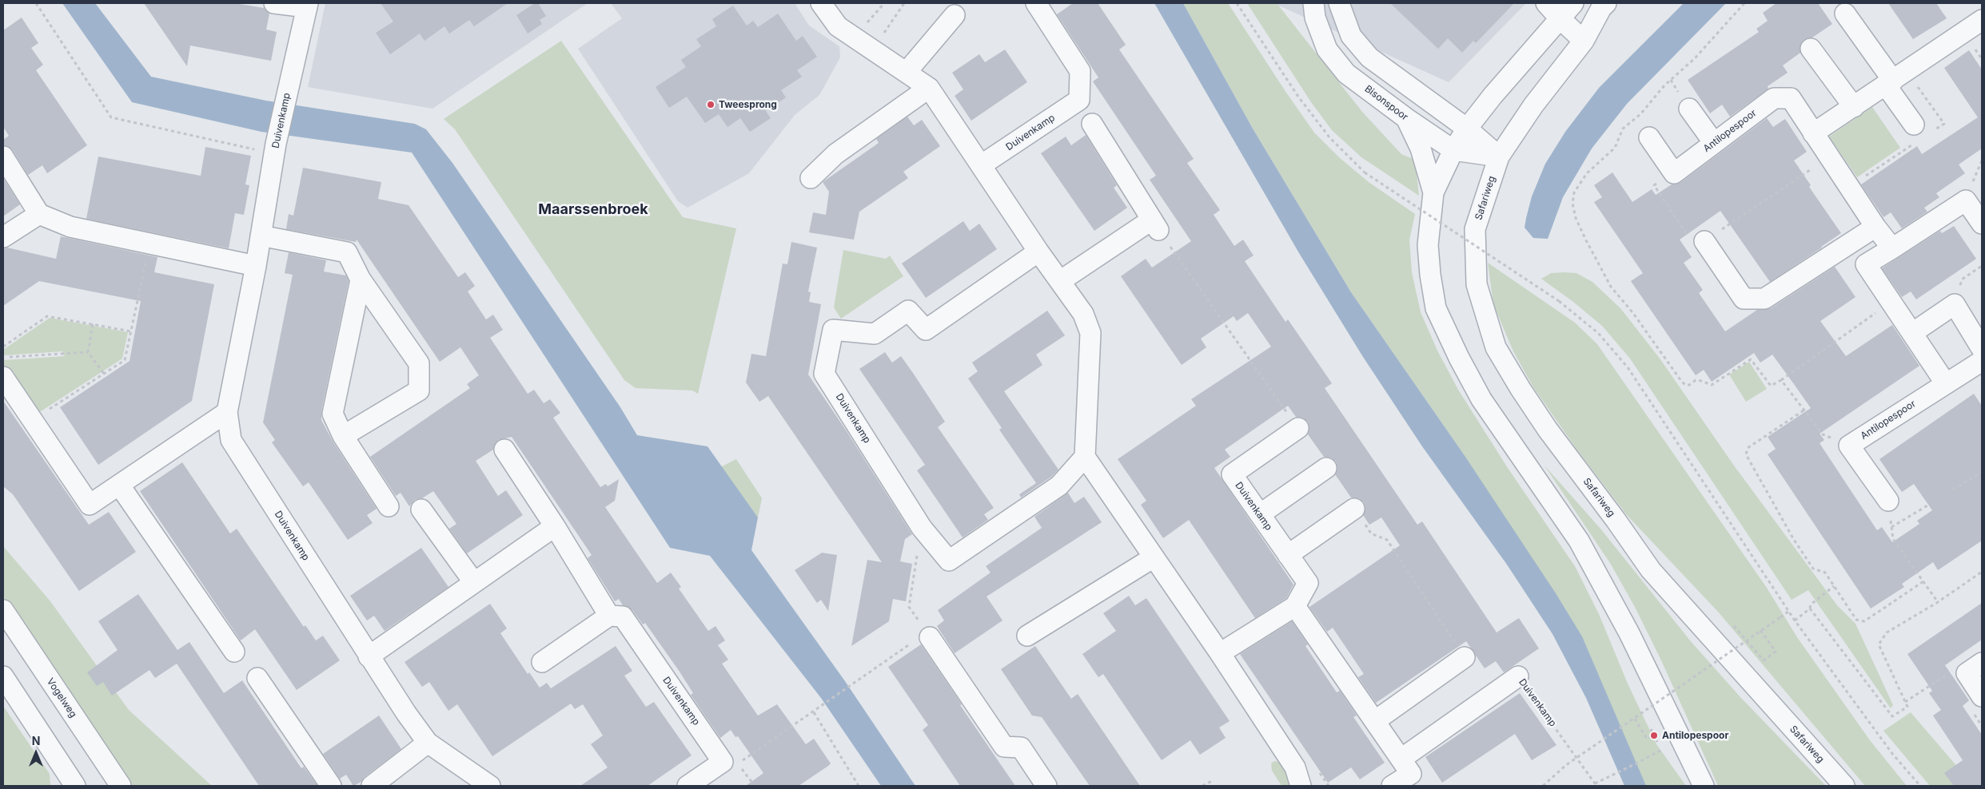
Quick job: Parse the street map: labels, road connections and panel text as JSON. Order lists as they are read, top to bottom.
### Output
{
  "streets": {
    "street": [
      "Bisonspoor",
      "Duivenkamp",
      "Antilopespoor",
      "Safariweg",
      "Vogelweg"
    ]
  },
  "crossings": [
    ["Bisonspoor", "Safariweg"]
  ],
  "districts": ["Maarssenbroek"],
  "places": ["Tweesprong", "Antilopespoor"],
  "north": "top"
}
